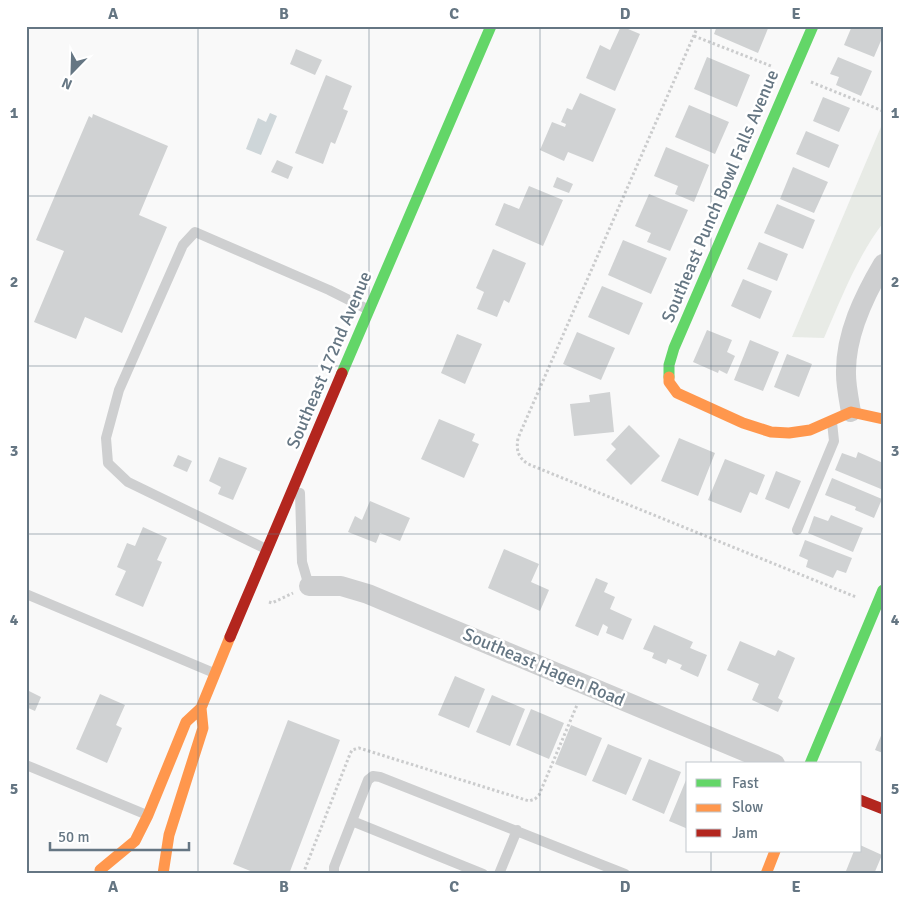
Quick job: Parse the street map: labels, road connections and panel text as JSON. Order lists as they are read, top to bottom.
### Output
{
  "streets": {
    "main road": ["Southeast Punch Bowl Falls Avenue", "Southeast 172nd Avenue"],
    "street": ["Southeast Hagen Road"]
  },
  "legend": ["Fast", "Slow", "Jam"],
  "scale_bar": "50 m",
  "north": "bottom left",
  "grid": {
    "columns": [
      "A",
      "B",
      "C",
      "D",
      "E"
    ],
    "rows": [
      "1",
      "2",
      "3",
      "4",
      "5"
    ]
  }
}
